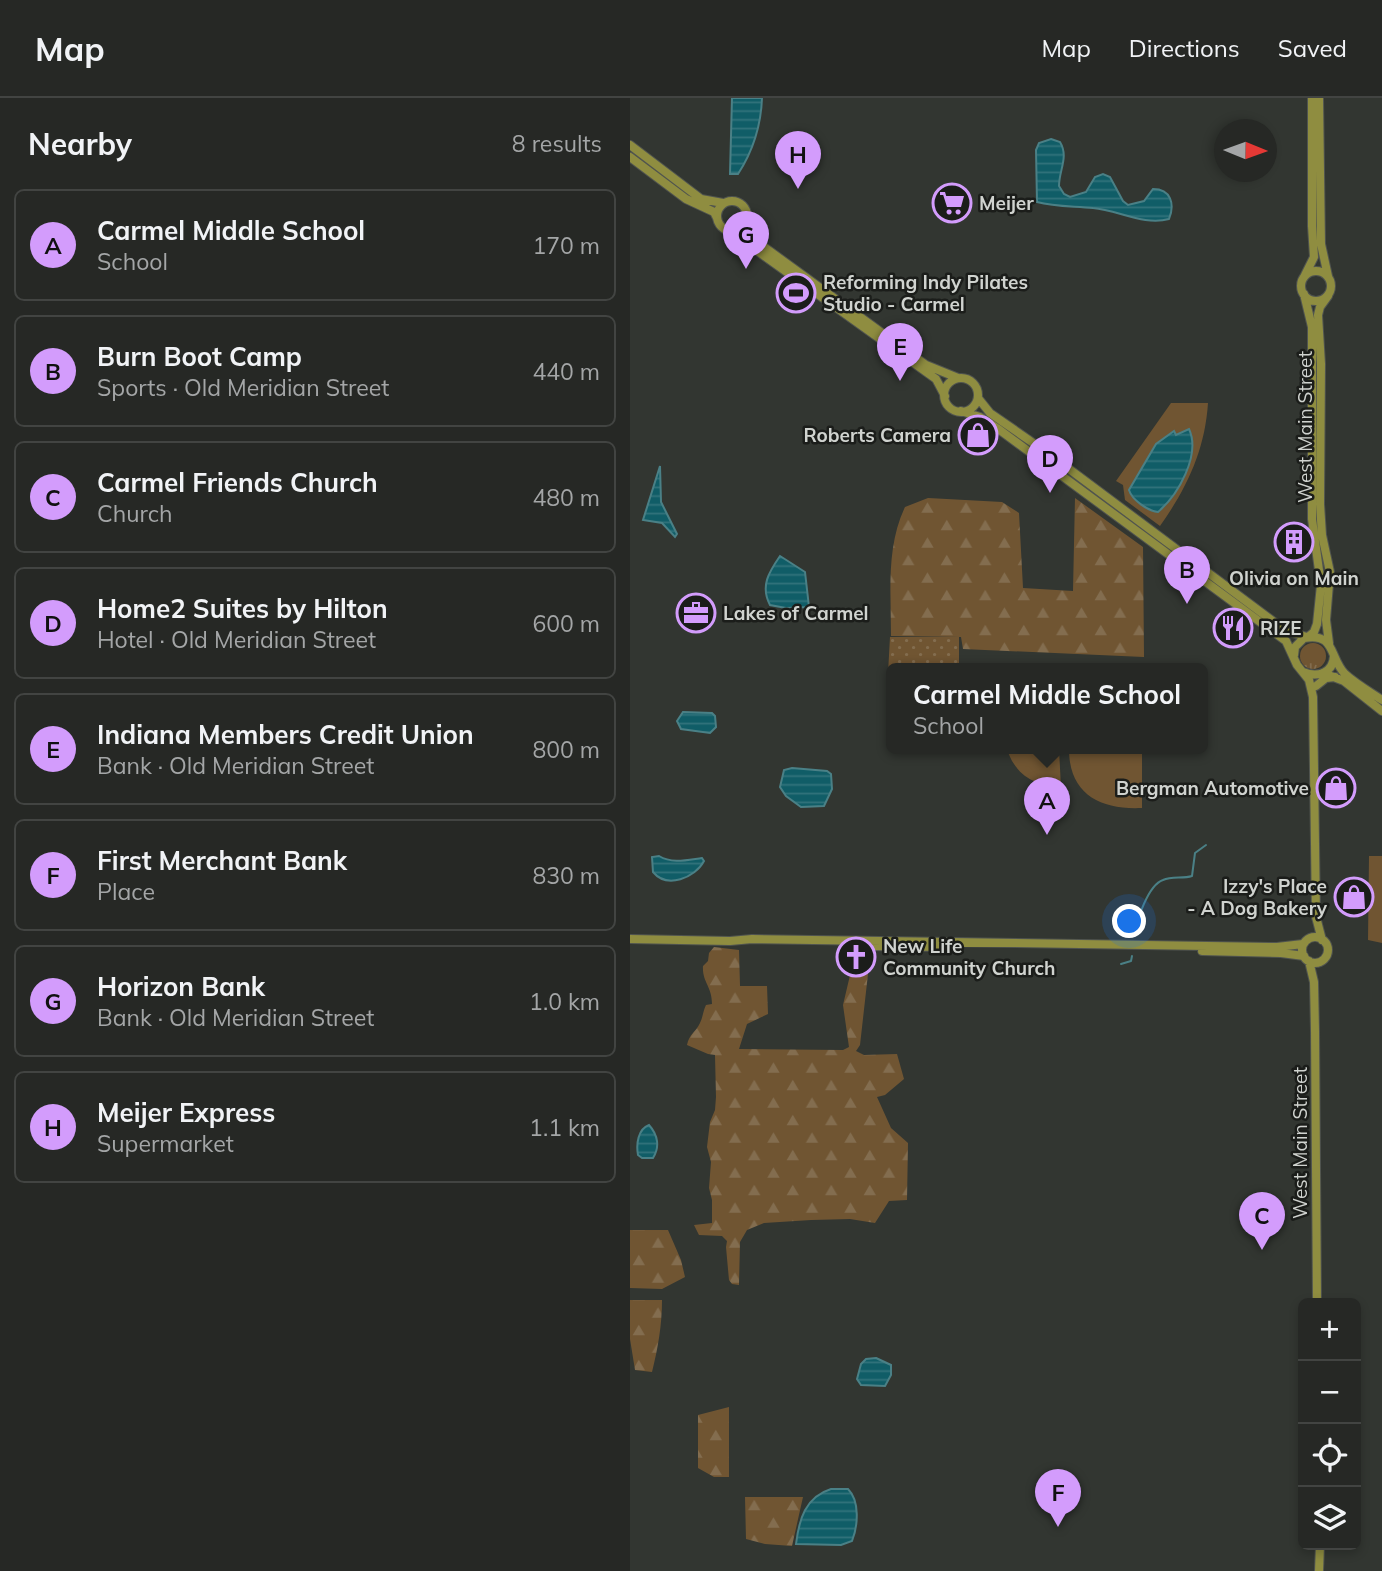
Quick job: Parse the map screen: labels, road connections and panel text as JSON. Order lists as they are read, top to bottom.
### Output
{
  "streets": {
    "main road": ["West Main Street"]
  },
  "places": {
    "supermarket": ["Meijer"],
    "sports": ["Reforming Indy Pilates Studio - Carmel"],
    "shop": ["Roberts Camera", "Bergman Automotive", "Izzy's Place - A Dog Bakery"],
    "building": ["Olivia on Main"],
    "office": ["Lakes of Carmel"],
    "restaurant": ["RIZE"],
    "church": ["New Life Community Church"]
  },
  "north": "right",
  "page": {
    "header": "Map",
    "nav": ["Map", "Directions", "Saved"],
    "heading": ["Nearby", "8 results"],
    "pins": [
      "H",
      "G",
      "E",
      "D",
      "B",
      "A",
      "C",
      "F"
    ],
    "list": [
      {
        "mark": "A",
        "name": "Carmel Middle School",
        "note": "School",
        "value": "170 m"
      },
      {
        "mark": "B",
        "name": "Burn Boot Camp",
        "note": "Sports · Old Meridian Street",
        "value": "440 m"
      },
      {
        "mark": "C",
        "name": "Carmel Friends Church",
        "note": "Church",
        "value": "480 m"
      },
      {
        "mark": "D",
        "name": "Home2 Suites by Hilton",
        "note": "Hotel · Old Meridian Street",
        "value": "600 m"
      },
      {
        "mark": "E",
        "name": "Indiana Members Credit Union",
        "note": "Bank · Old Meridian Street",
        "value": "800 m"
      },
      {
        "mark": "F",
        "name": "First Merchant Bank",
        "note": "Place",
        "value": "830 m"
      },
      {
        "mark": "G",
        "name": "Horizon Bank",
        "note": "Bank · Old Meridian Street",
        "value": "1.0 km"
      },
      {
        "mark": "H",
        "name": "Meijer Express",
        "note": "Supermarket",
        "value": "1.1 km"
      }
    ],
    "popup": ["Carmel Middle School", "School"],
    "map_buttons": ["+", "−"]
  }
}
